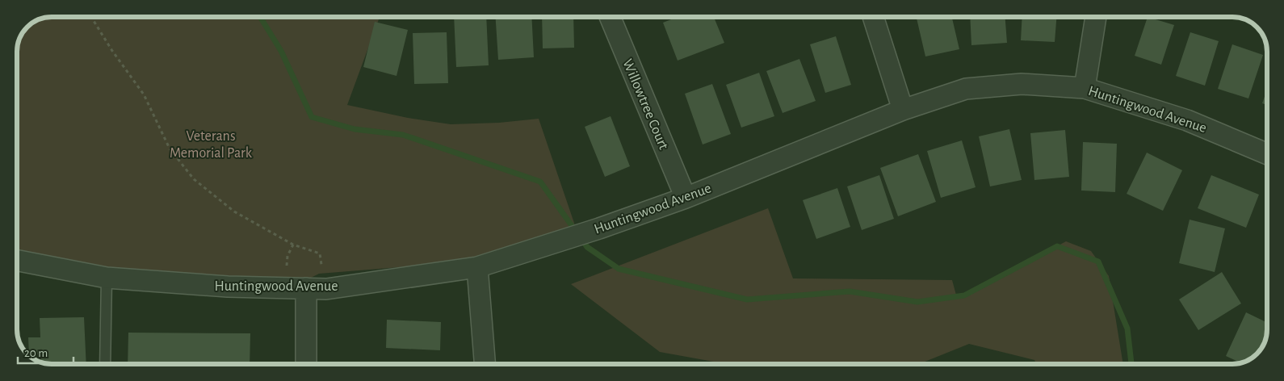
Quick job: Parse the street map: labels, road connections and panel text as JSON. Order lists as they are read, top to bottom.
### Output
{
  "streets": {
    "street": ["Willowtree Court", "Huntingwood Avenue"]
  },
  "crossings": [
    ["Willowtree Court", "Huntingwood Avenue"]
  ],
  "parks": ["Veterans Memorial Park"],
  "scale_bar": "20 m"
}
